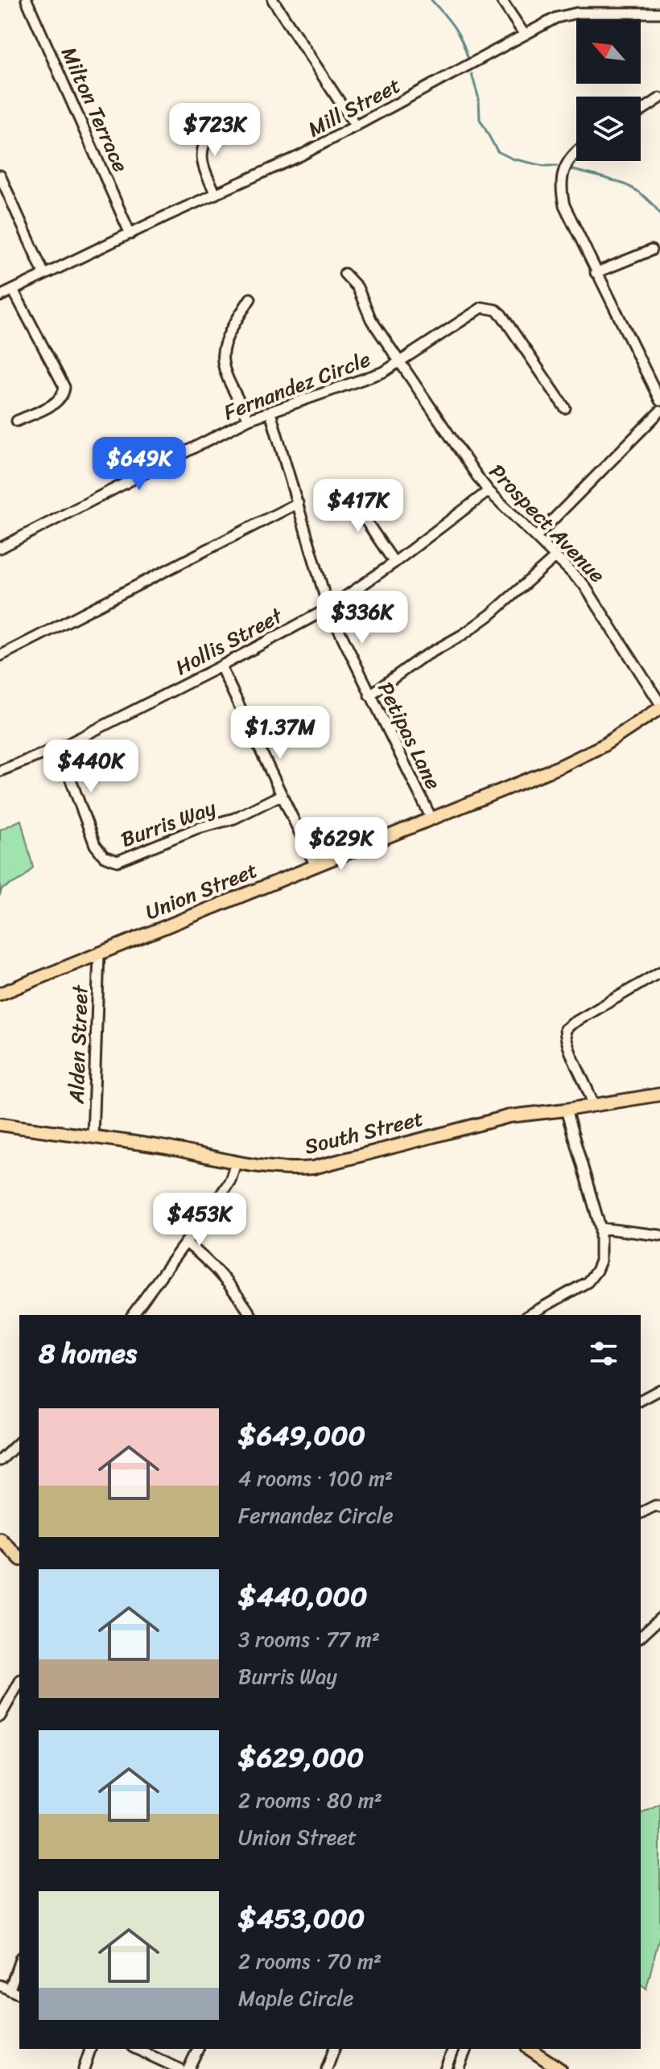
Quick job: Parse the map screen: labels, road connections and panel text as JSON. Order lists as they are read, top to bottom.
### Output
{
  "streets": {
    "main road": ["Union Street", "South Street"],
    "street": [
      "Mill Street",
      "Milton Terrace",
      "Fernandez Circle",
      "Prospect Avenue",
      "Hollis Street",
      "Petipas Lane",
      "Burris Way",
      "Alden Street"
    ]
  },
  "crossings": [
    ["Mill Street", "Milton Terrace"],
    ["Fernandez Circle", "Prospect Avenue"],
    ["Fernandez Circle", "Petipas Lane"],
    ["Prospect Avenue", "Hollis Street"],
    ["Hollis Street", "Petipas Lane"],
    ["Hollis Street", "Burris Way"],
    ["Petipas Lane", "Union Street"],
    ["Union Street", "Alden Street"],
    ["Alden Street", "South Street"]
  ],
  "north": "top left",
  "page": {
    "price": [
      "$723K",
      "$649K",
      "$417K",
      "$336K",
      "$1.37M",
      "$440K",
      "$629K",
      "$453K"
    ],
    "heading": "8 homes",
    "list": [
      {
        "name": "$649,000",
        "note": "4 rooms · 100 m² · Fernandez Circle"
      },
      {
        "name": "$440,000",
        "note": "3 rooms · 77 m² · Burris Way"
      },
      {
        "name": "$629,000",
        "note": "2 rooms · 80 m² · Union Street"
      },
      {
        "name": "$453,000",
        "note": "2 rooms · 70 m² · Maple Circle"
      }
    ]
  }
}
